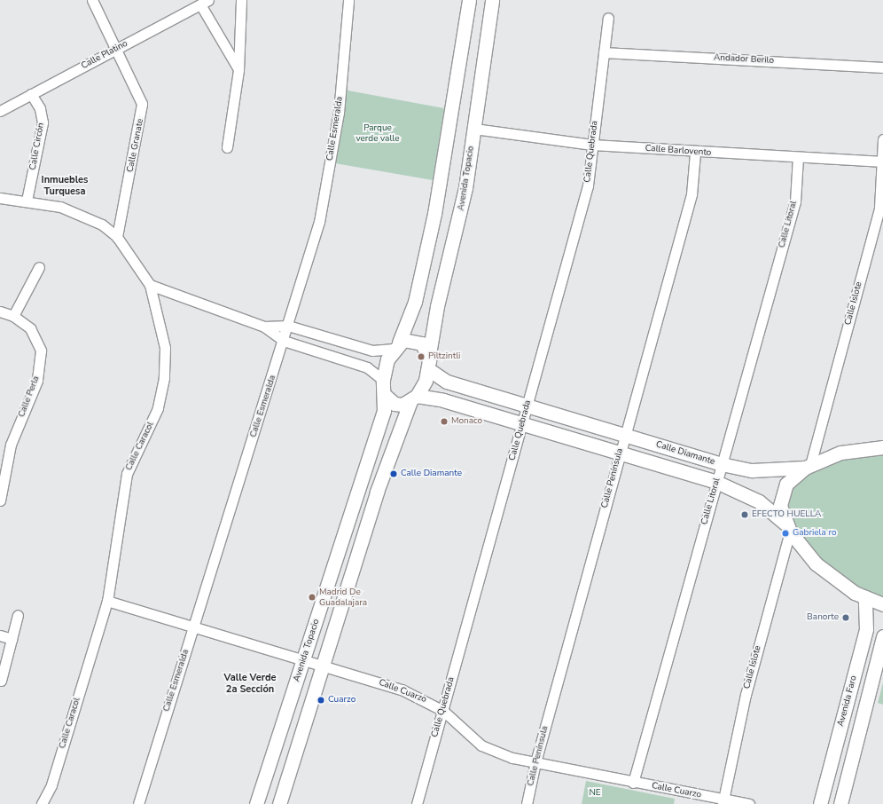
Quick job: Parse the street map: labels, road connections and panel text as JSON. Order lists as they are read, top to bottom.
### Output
{
  "streets": {
    "street": [
      "Calle Platino",
      "Andador Berilo",
      "Calle Esmeralda",
      "Calle Granate",
      "Calle Circón",
      "Calle Barlovento",
      "Calle Quebrada",
      "Avenida Topacio",
      "Calle Litoral",
      "Calle Islote",
      "Calle Perla",
      "Calle Caracol",
      "Calle Diamante",
      "Calle Península",
      "Calle Cuarzo",
      "Avenida Faro"
    ]
  },
  "crossings": [
    ["Calle Platino", "Calle Granate"],
    ["Calle Platino", "Calle Circón"],
    ["Andador Berilo", "Calle Quebrada"],
    ["Calle Esmeralda", "Calle Cuarzo"],
    ["Calle Granate", "Calle Caracol"],
    ["Calle Circón", "Calle Caracol"],
    ["Calle Barlovento", "Calle Quebrada"],
    ["Calle Barlovento", "Avenida Topacio"],
    ["Calle Barlovento", "Calle Litoral"],
    ["Calle Barlovento", "Calle Islote"],
    ["Calle Barlovento", "Calle Península"],
    ["Calle Quebrada", "Calle Diamante"],
    ["Calle Quebrada", "Calle Cuarzo"],
    ["Avenida Topacio", "Calle Diamante"],
    ["Avenida Topacio", "Calle Cuarzo"],
    ["Calle Litoral", "Calle Diamante"],
    ["Calle Litoral", "Calle Cuarzo"],
    ["Calle Islote", "Calle Diamante"],
    ["Calle Islote", "Calle Cuarzo"],
    ["Calle Caracol", "Calle Cuarzo"],
    ["Calle Diamante", "Calle Península"],
    ["Calle Diamante", "Avenida Faro"],
    ["Calle Península", "Calle Cuarzo"]
  ],
  "districts": ["Inmuebles Turquesa", "Valle Verde 2a Sección"],
  "parks": ["Parque verde valle", "NE"],
  "places": [
    "Piltzintli",
    "Monaco",
    "Calle Diamante",
    "EFECTO HUELLA",
    "Gabriela ro",
    "Madrid De Guadalajara",
    "Banorte",
    "Cuarzo"
  ]
}
